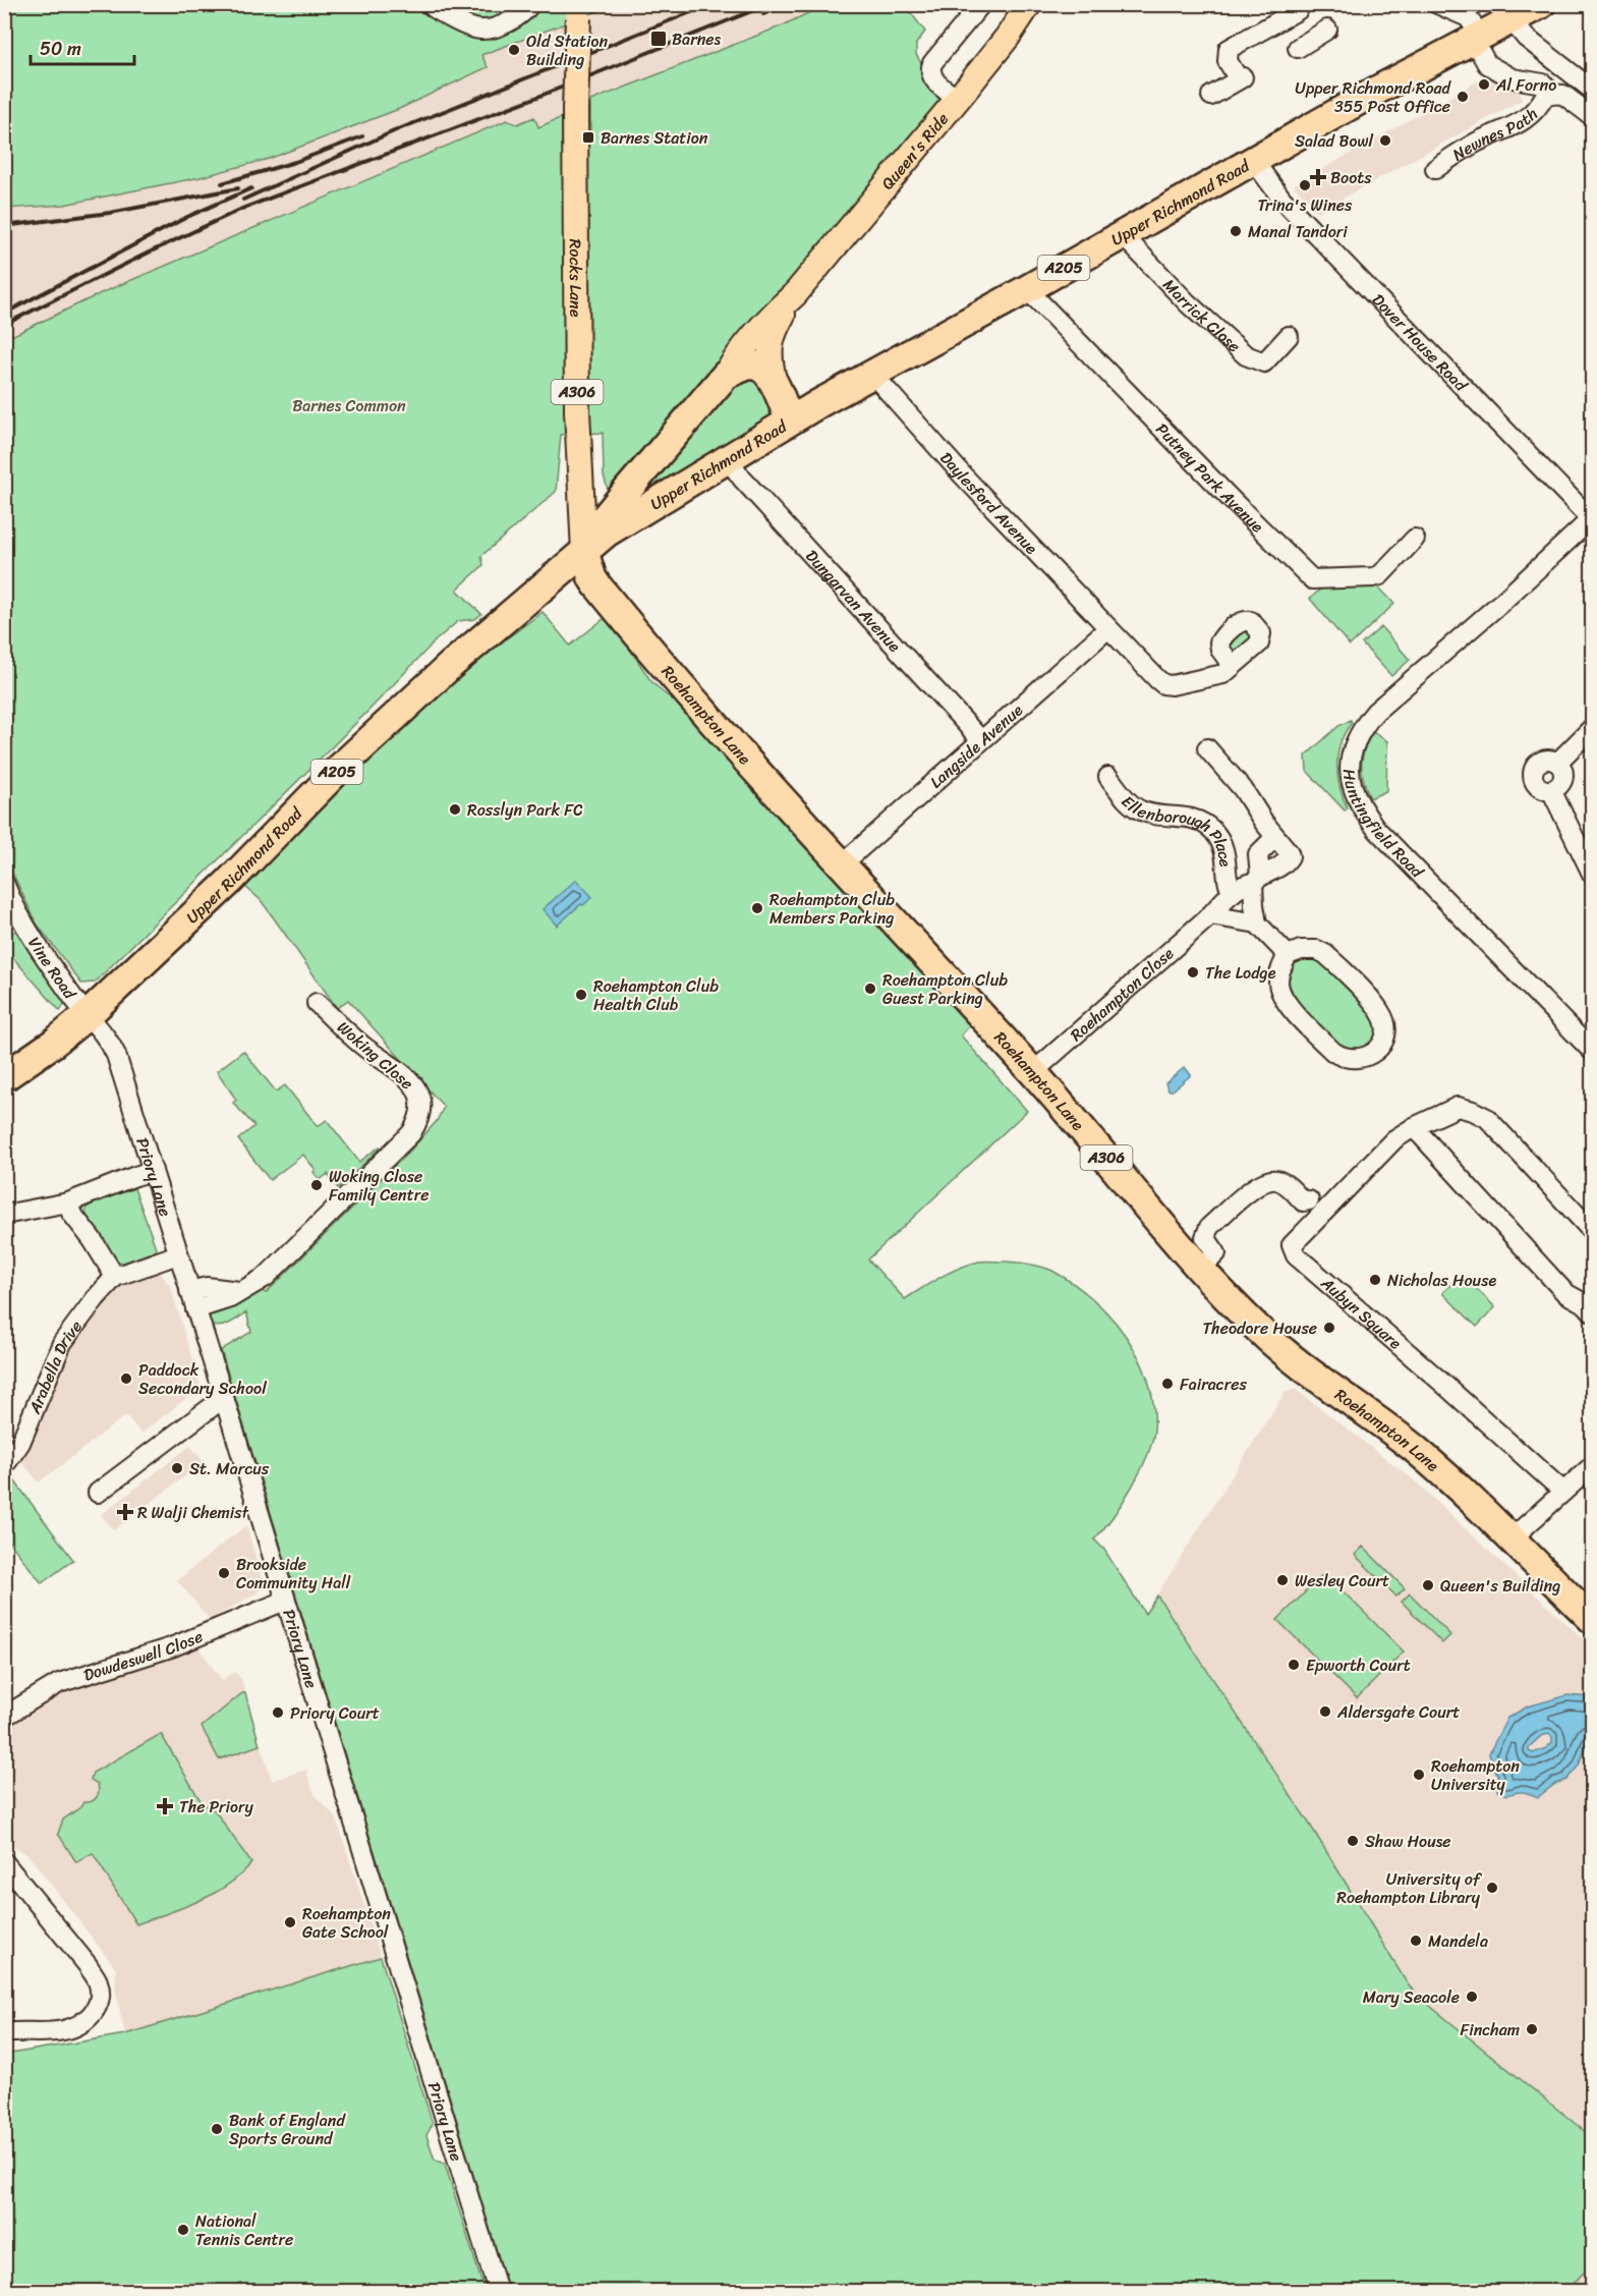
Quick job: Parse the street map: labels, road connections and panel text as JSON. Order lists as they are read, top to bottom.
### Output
{
  "streets": {
    "highway": [
      "Queen's Ride",
      "Upper Richmond Road",
      "A205",
      "A306",
      "Roehampton Lane"
    ],
    "main road": ["Rocks Lane"],
    "street": [
      "Newnes Path",
      "Marrick Close",
      "Dover House Road",
      "Putney Park Avenue",
      "Daylesford Avenue",
      "Dungarvan Avenue",
      "Langside Avenue",
      "Huntingfield Road",
      "Ellenborough Place",
      "Vine Road",
      "Roehampton Close",
      "Woking Close",
      "Priory Lane",
      "Aubyn Square",
      "Arabella Drive",
      "Dowdeswell Close"
    ]
  },
  "crossings": [
    ["Queen's Ride", "Upper Richmond Road"],
    ["Queen's Ride", "Rocks Lane"],
    ["Queen's Ride", "Roehampton Lane"],
    ["Upper Richmond Road", "Rocks Lane"],
    ["Upper Richmond Road", "Marrick Close"],
    ["Upper Richmond Road", "Dover House Road"],
    ["Upper Richmond Road", "Putney Park Avenue"],
    ["Upper Richmond Road", "Daylesford Avenue"],
    ["Upper Richmond Road", "Dungarvan Avenue"],
    ["Upper Richmond Road", "Roehampton Lane"],
    ["Upper Richmond Road", "Vine Road"],
    ["Upper Richmond Road", "Priory Lane"],
    ["Rocks Lane", "Roehampton Lane"],
    ["Dover House Road", "Huntingfield Road"],
    ["Daylesford Avenue", "Langside Avenue"],
    ["Dungarvan Avenue", "Langside Avenue"],
    ["Roehampton Lane", "Langside Avenue"],
    ["Roehampton Lane", "Roehampton Close"],
    ["Ellenborough Place", "Roehampton Close"],
    ["Vine Road", "Priory Lane"],
    ["Woking Close", "Priory Lane"],
    ["Priory Lane", "Arabella Drive"],
    ["Priory Lane", "Dowdeswell Close"]
  ],
  "parks": ["Barnes Common"],
  "places": {
    "transit": ["Barnes", "Barnes Station"],
    "other": [
      "Old Station Building",
      "Al Forno",
      "Upper Richmond Road 355 Post Office",
      "Salad Bowl",
      "Trina's Wines",
      "Manal Tandori",
      "Rosslyn Park FC",
      "Roehampton Club Members Parking",
      "The Lodge",
      "Roehampton Club Guest Parking",
      "Roehampton Club Health Club",
      "Woking Close Family Centre",
      "Nicholas House",
      "Theodore House",
      "Paddock Secondary School",
      "Fairacres",
      "St. Marcus",
      "Brookside Community Hall",
      "Wesley Court",
      "Queen's Building",
      "Epworth Court",
      "Aldersgate Court",
      "Priory Court",
      "Roehampton University",
      "Shaw House",
      "University of Roehampton Library",
      "Roehampton Gate School",
      "Mandela",
      "Mary Seacole",
      "Fincham",
      "Bank of England Sports Ground",
      "National Tennis Centre"
    ],
    "health": ["Boots", "R Walji Chemist", "The Priory"]
  },
  "scale_bar": "50 m"
}
